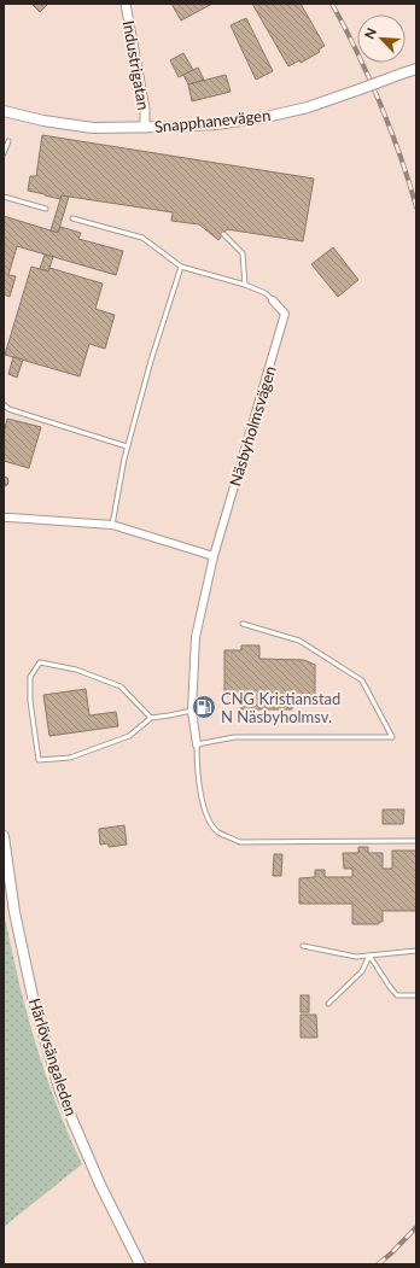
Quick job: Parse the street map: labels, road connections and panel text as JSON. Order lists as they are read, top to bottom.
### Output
{
  "streets": {
    "main road": ["Snapphanevägen", "Härlövsängaleden"],
    "street": ["Industrigatan", "Näsbyholmsvägen"]
  },
  "crossings": [
    ["Industrigatan", "Snapphanevägen"]
  ],
  "places": {
    "fuel station": ["CNG Kristianstad N Näsbyholmsv."]
  },
  "north": "top left"
}
